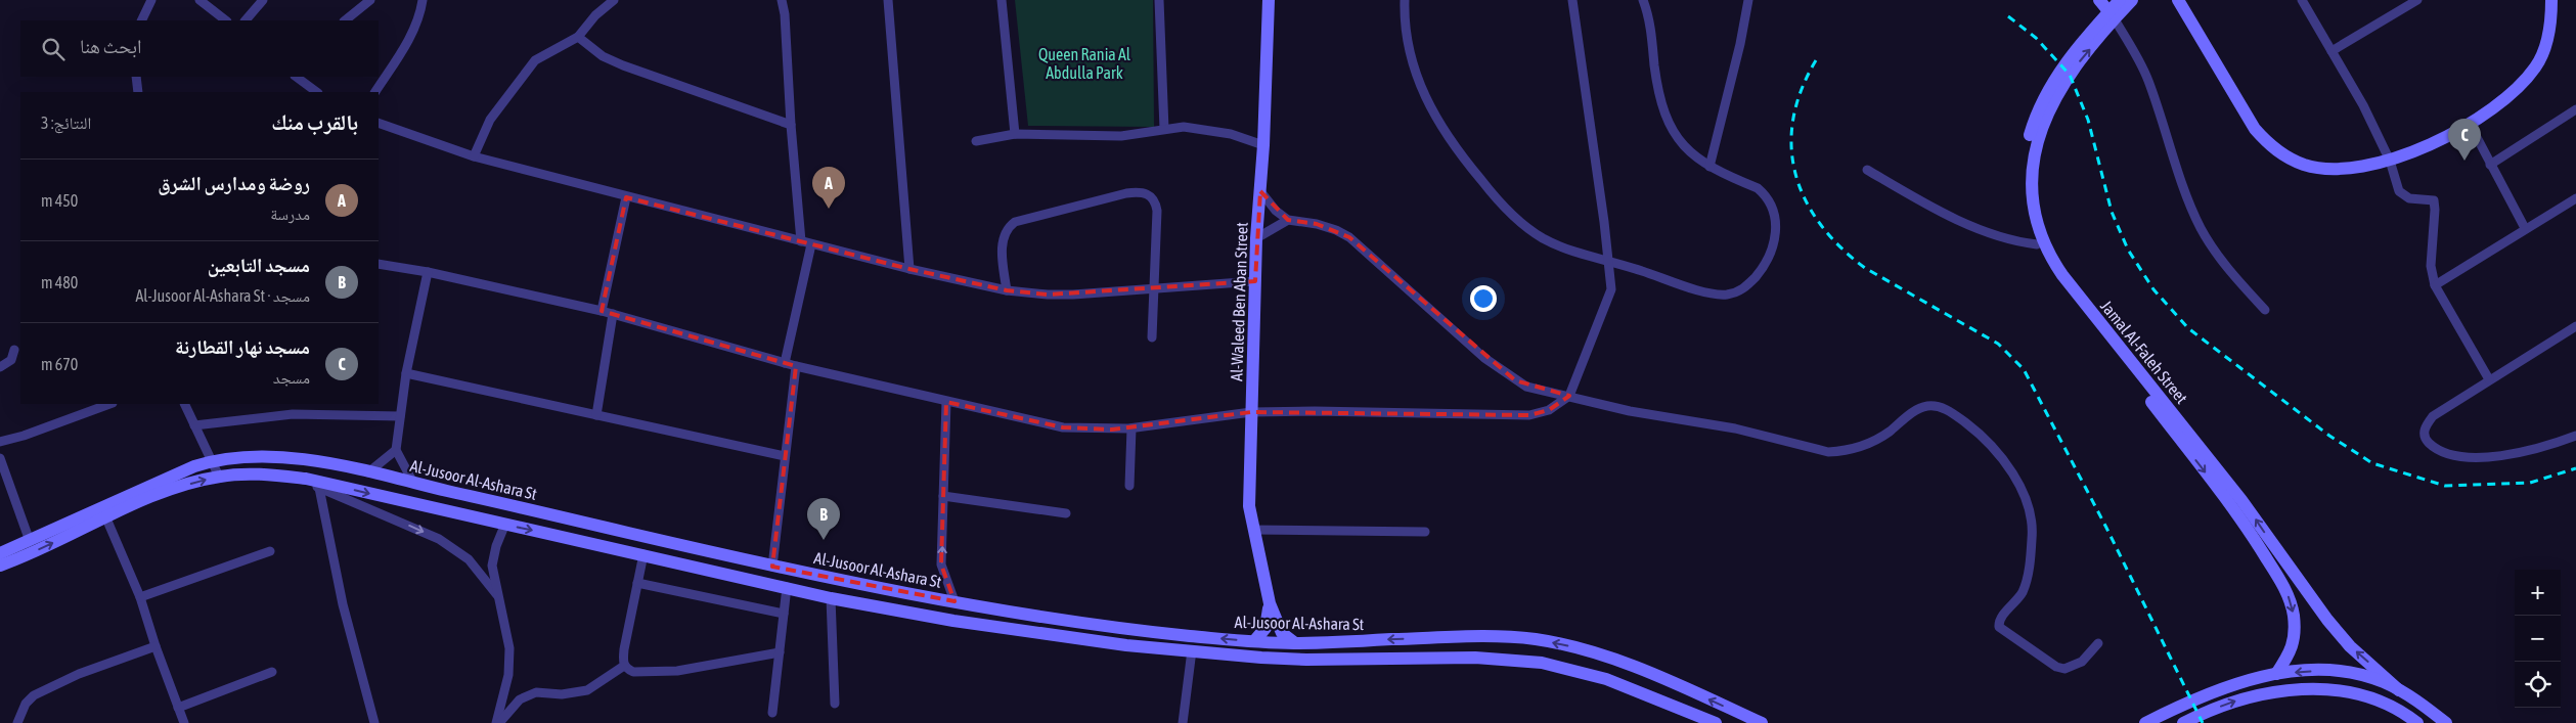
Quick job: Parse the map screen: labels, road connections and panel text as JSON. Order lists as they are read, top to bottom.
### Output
{
  "streets": {
    "main road": ["Al-Waleed Ben Aban Street", "Jamal Al-Faleh Street", "Al-Jusoor Al-Ashara St"]
  },
  "crossings": [
    ["Al-Waleed Ben Aban Street", "Al-Jusoor Al-Ashara St"]
  ],
  "parks": ["Queen Rania Al Abdulla Park"],
  "page": {
    "search": "ابحث هنا",
    "heading": ["بالقرب منك", "النتائج: 3"],
    "pins": ["C", "A", "B"],
    "list": [
      {
        "mark": "A",
        "name": "روضة ومدارس الشرق",
        "note": "مدرسة",
        "value": "450 m"
      },
      {
        "mark": "B",
        "name": "مسجد التابعين",
        "note": "مسجد · Al-Jusoor Al-Ashara St",
        "value": "480 m"
      },
      {
        "mark": "C",
        "name": "مسجد نهار القطارنة",
        "note": "مسجد",
        "value": "670 m"
      }
    ],
    "map_buttons": ["+", "−"]
  }
}
